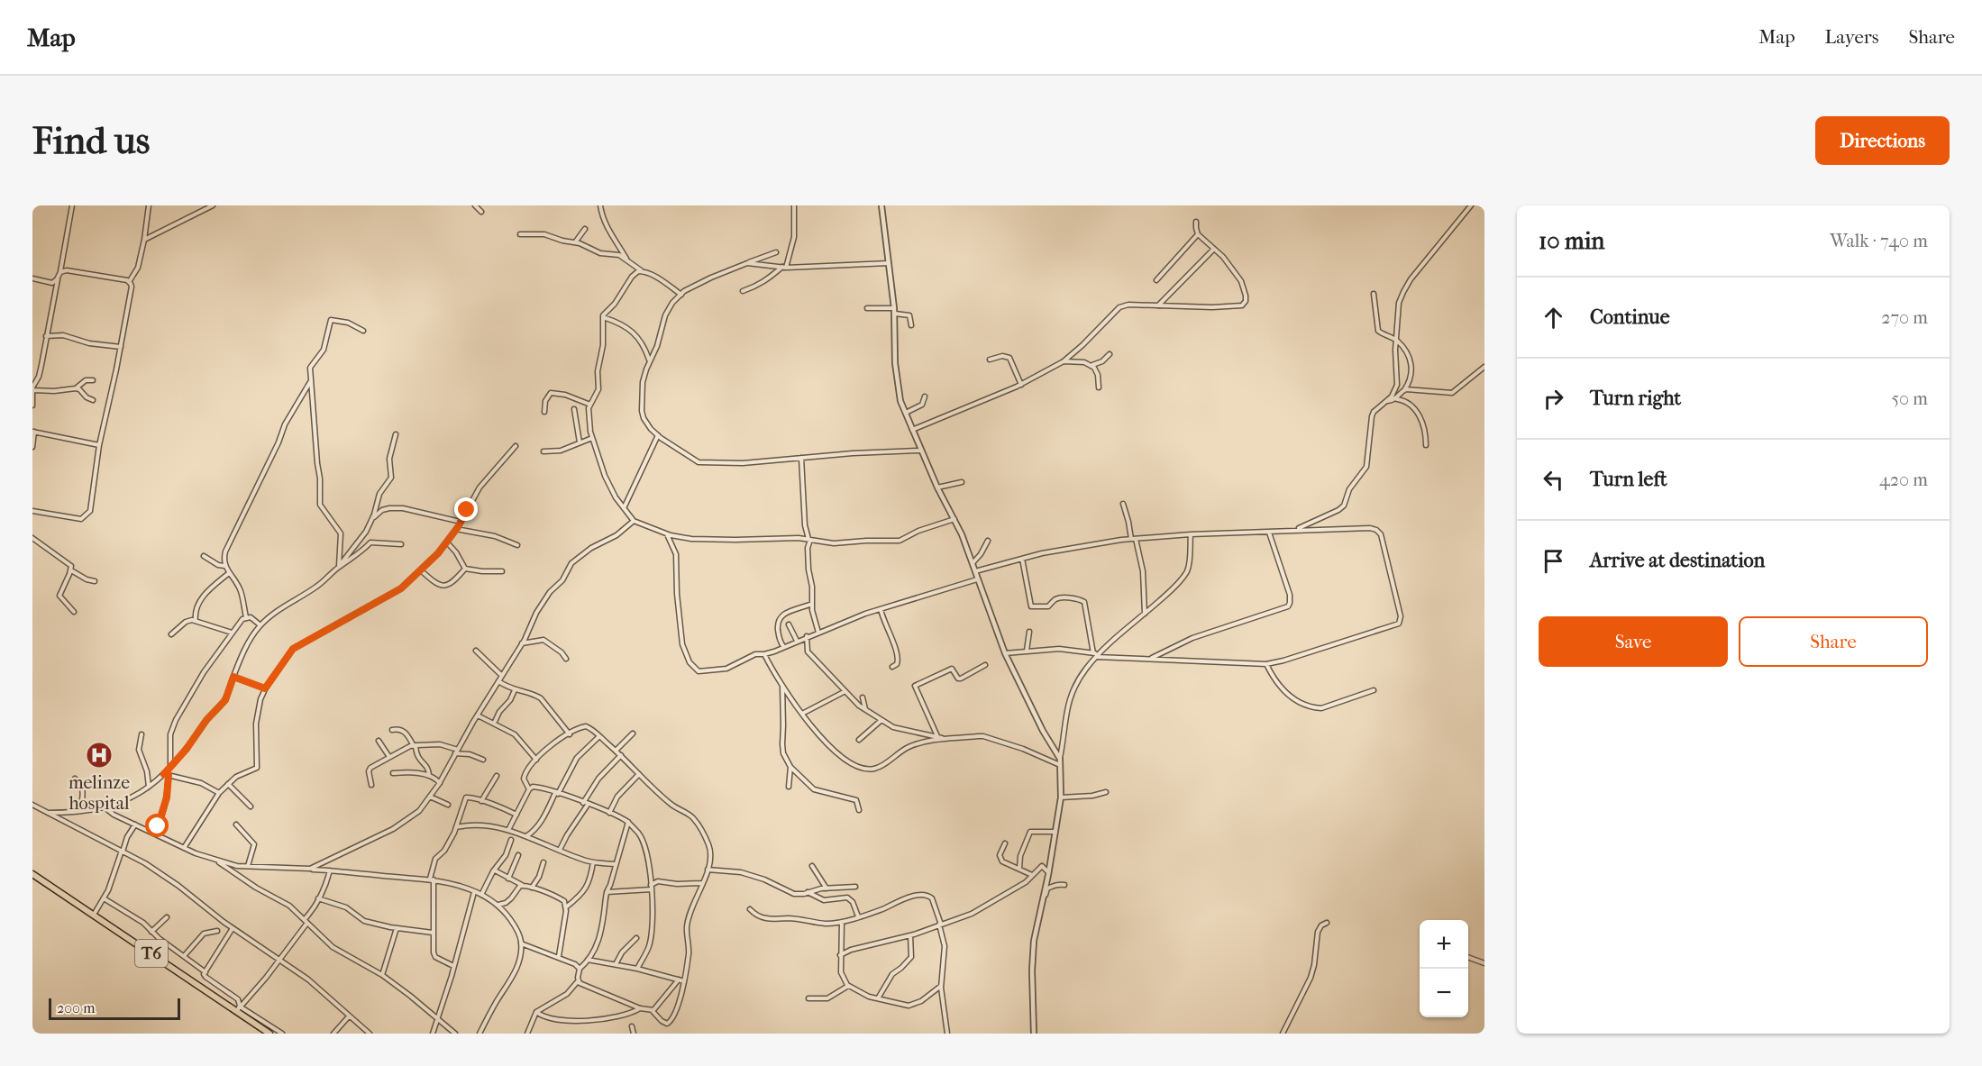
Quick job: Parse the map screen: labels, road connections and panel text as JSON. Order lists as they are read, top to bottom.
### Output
{
  "streets": {
    "highway": ["T6"]
  },
  "places": {
    "hospital": ["melinze hospital"]
  },
  "scale_bar": "200 m",
  "page": {
    "header": "Map",
    "nav": ["Map", "Layers", "Share"],
    "buttons": [
      "Directions",
      ["Save", "Share"]
    ],
    "title": "Find us",
    "heading": ["10 min", "Walk · 740 m"],
    "list": [
      ["Continue", "270 m"],
      ["Turn right", "50 m"],
      ["Turn left", "420 m"],
      "Arrive at destination"
    ],
    "map_buttons": ["+", "−"],
    "scale": "200 m"
  }
}
